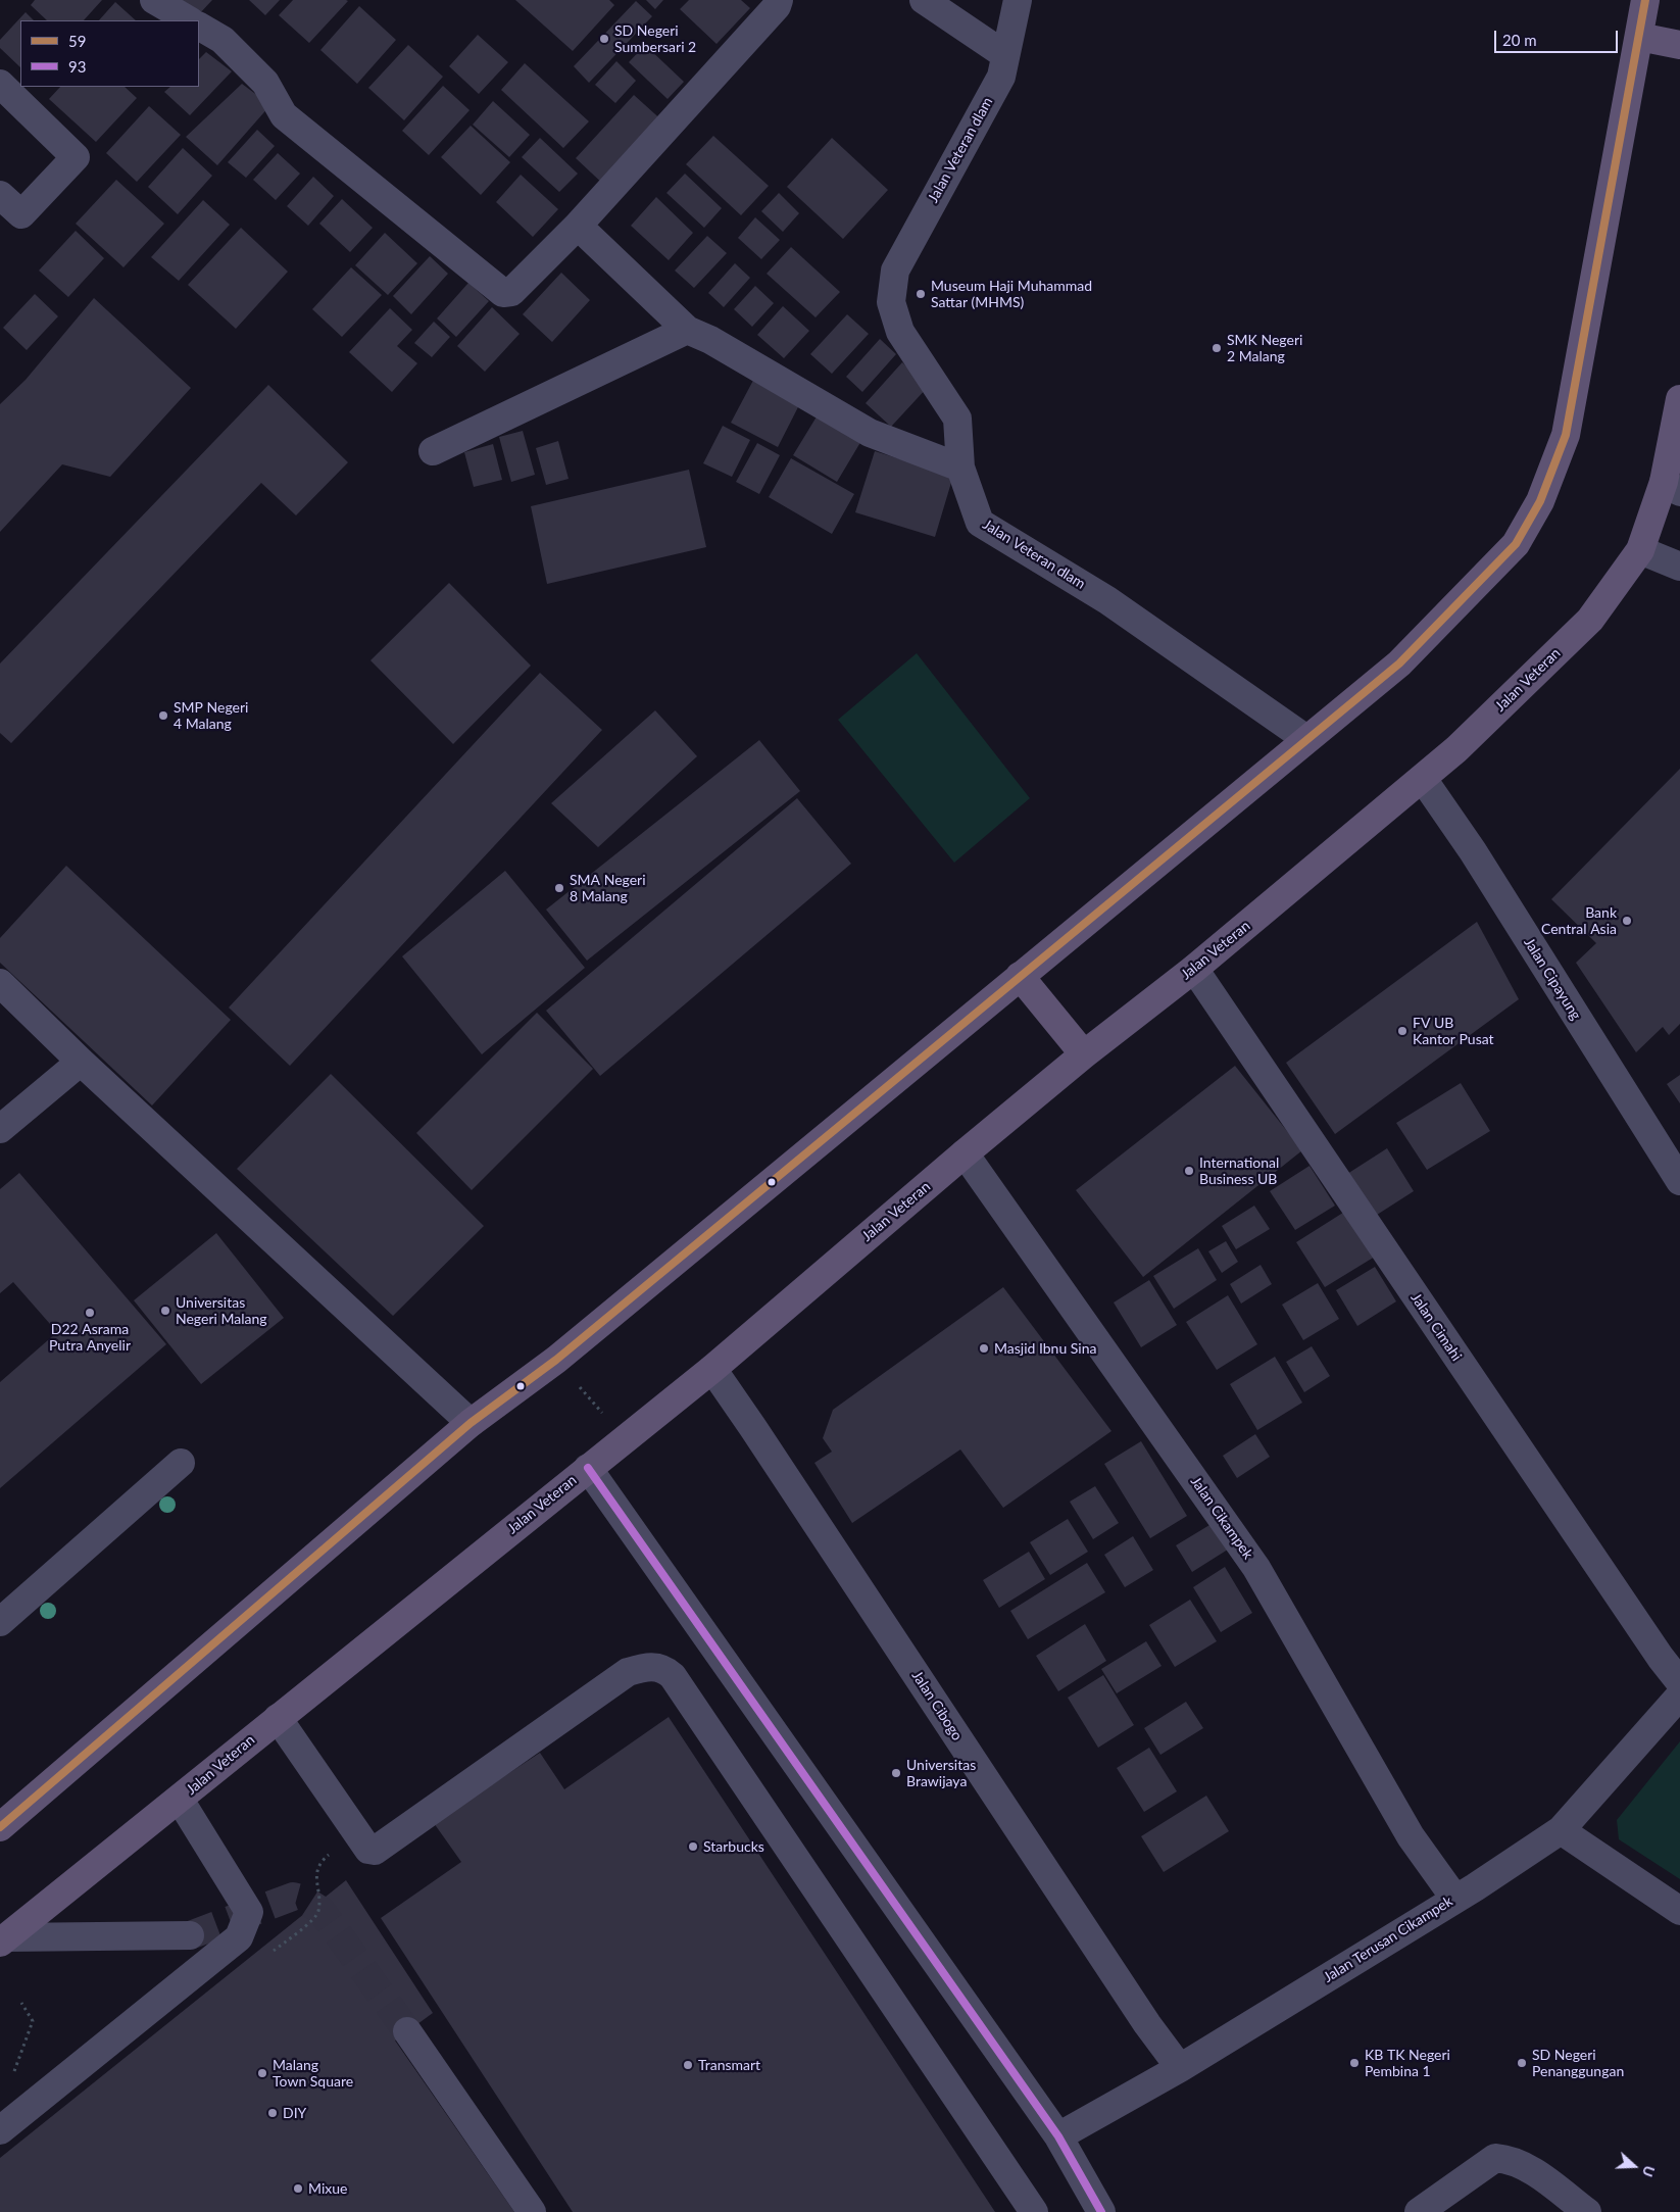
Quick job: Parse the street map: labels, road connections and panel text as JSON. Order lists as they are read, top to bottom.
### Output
{
  "streets": {
    "main road": ["Jalan Veteran"],
    "street": [
      "Jalan Veteran dlam",
      "Jalan Cipayung",
      "Jalan Cimahi",
      "Jalan Cikampek",
      "Jalan Cibogo",
      "Jalan Terusan Cikampek"
    ]
  },
  "crossings": [
    ["Jalan Veteran", "Jalan Cipayung"],
    ["Jalan Veteran", "Jalan Cimahi"],
    ["Jalan Veteran", "Jalan Cikampek"],
    ["Jalan Veteran", "Jalan Cibogo"],
    ["Jalan Cikampek", "Jalan Terusan Cikampek"],
    ["Jalan Cibogo", "Jalan Terusan Cikampek"]
  ],
  "places": [
    "SD Negeri Sumbersari 2",
    "Museum Haji Muhammad Sattar (MHMS)",
    "SMK Negeri 2 Malang",
    "SMP Negeri 4 Malang",
    "SMA Negeri 8 Malang",
    "Bank Central Asia",
    "FV UB Kantor Pusat",
    "International Business UB",
    "Universitas Negeri Malang",
    "D22 Asrama Putra Anyelir",
    "Masjid Ibnu Sina",
    "Universitas Brawijaya",
    "Starbucks",
    "KB TK Negeri Pembina 1",
    "SD Negeri Penanggungan",
    "Transmart",
    "Malang Town Square",
    "DIY",
    "Mixue"
  ],
  "lines": ["transit line 59", "transit line 93"],
  "legend": ["59", "93"],
  "scale_bar": "20 m",
  "north": "right"
}
